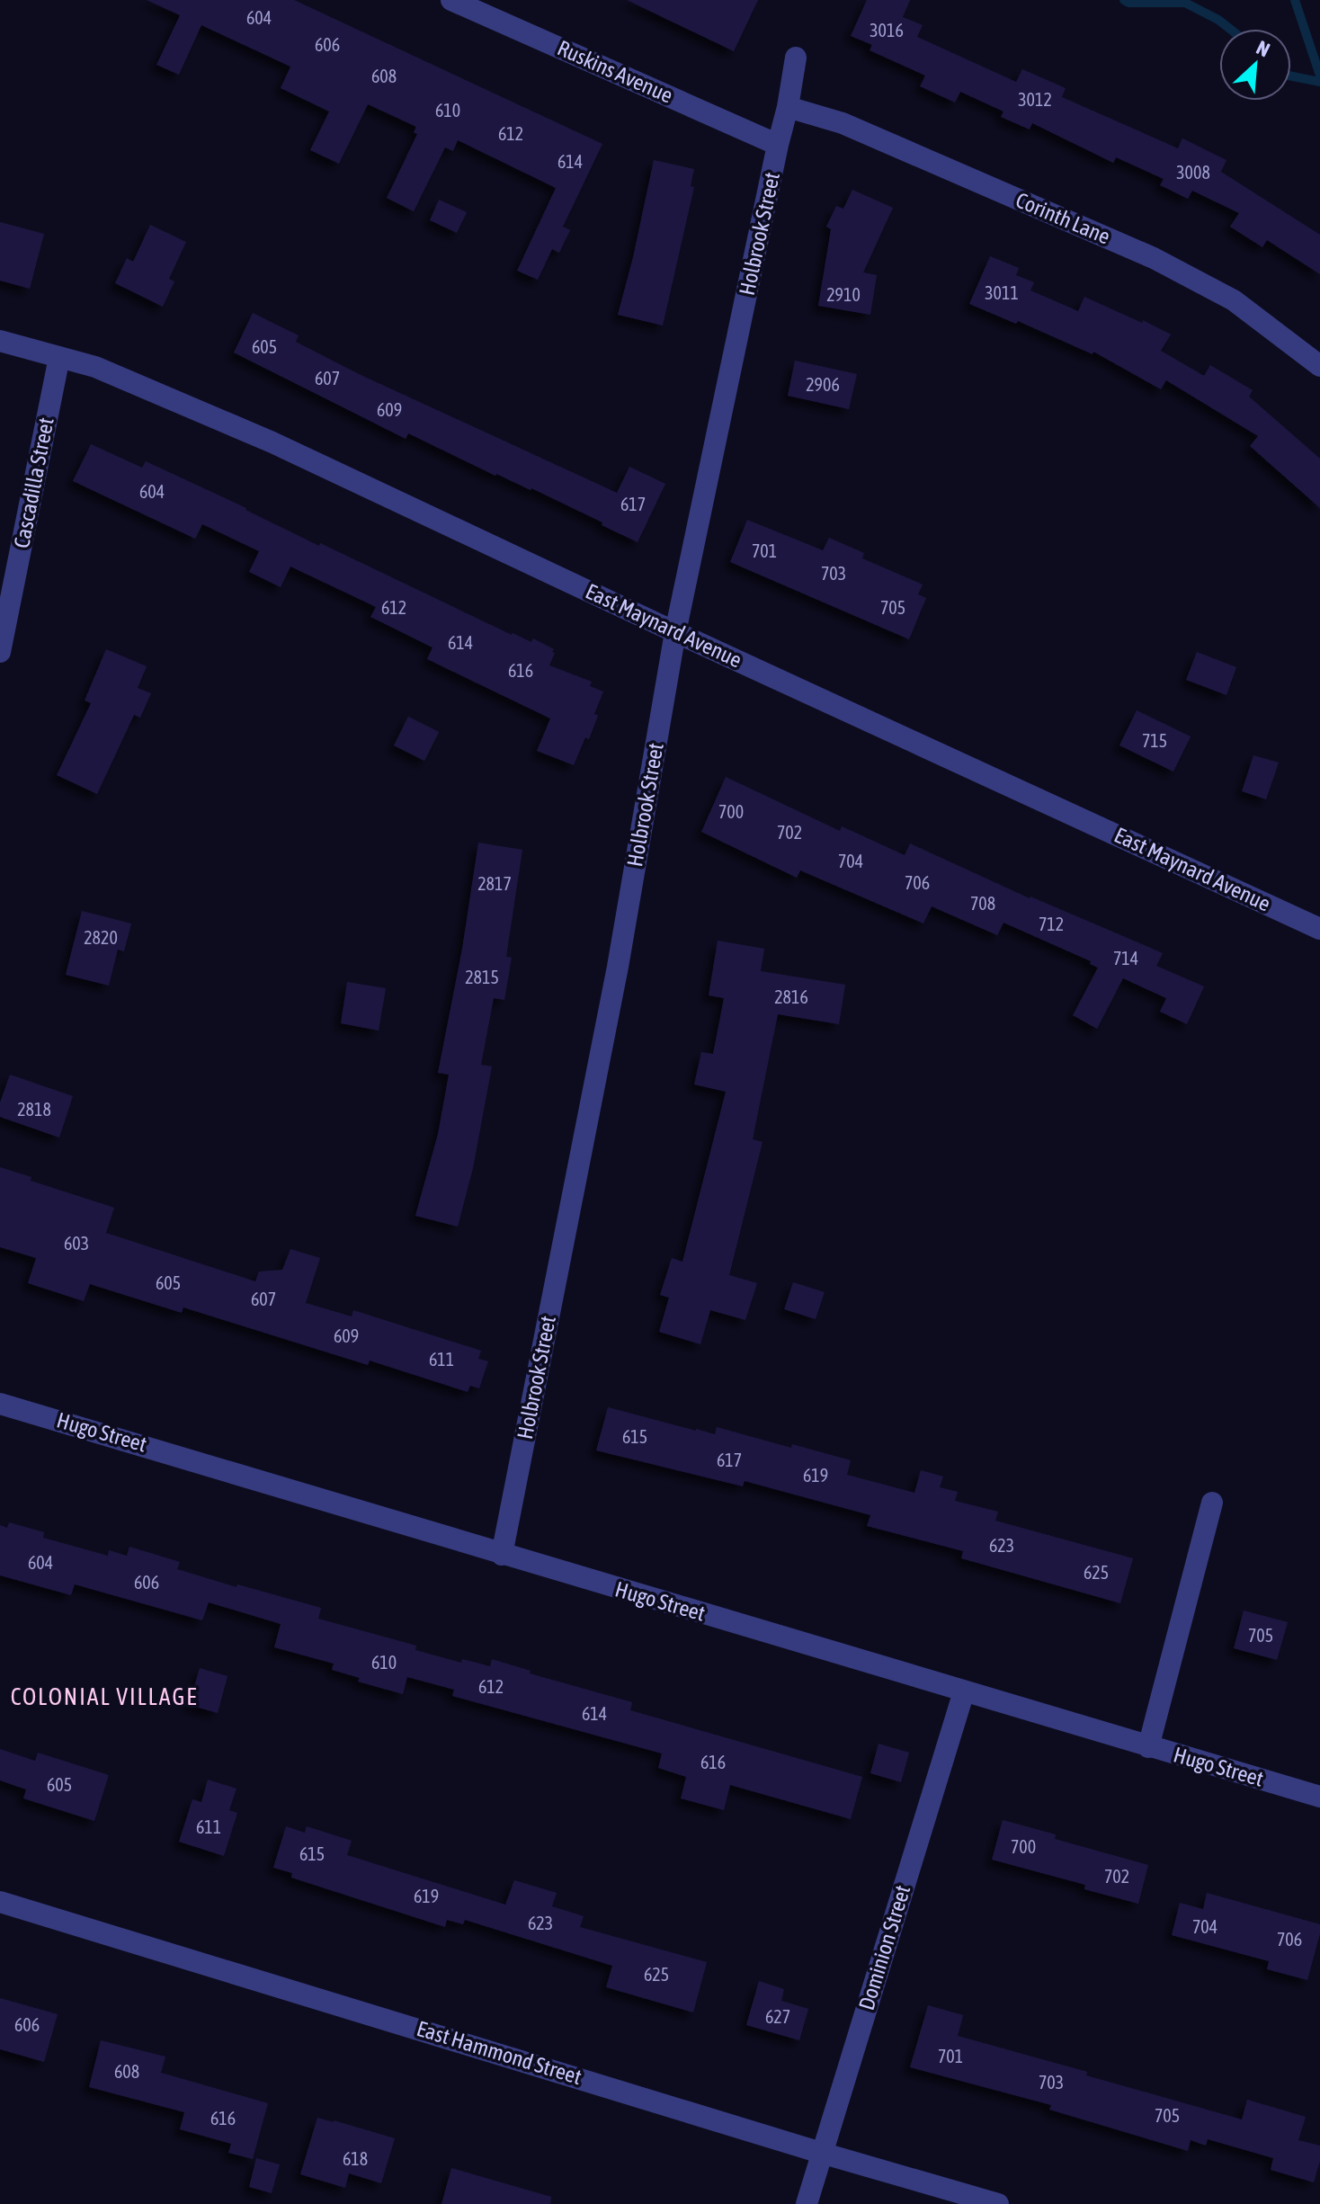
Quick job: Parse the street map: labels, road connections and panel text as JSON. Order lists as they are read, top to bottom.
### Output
{
  "streets": {
    "street": [
      "Ruskins Avenue",
      "Corinth Lane",
      "Holbrook Street",
      "Cascadilla Street",
      "East Maynard Avenue",
      "Hugo Street",
      "Dominion Street",
      "East Hammond Street"
    ]
  },
  "crossings": [
    ["Ruskins Avenue", "Holbrook Street"],
    ["Corinth Lane", "Holbrook Street"],
    ["Holbrook Street", "East Maynard Avenue"],
    ["Holbrook Street", "Hugo Street"],
    ["Cascadilla Street", "East Maynard Avenue"],
    ["Hugo Street", "Dominion Street"],
    ["Dominion Street", "East Hammond Street"]
  ],
  "districts": ["COLONIAL VILLAGE"],
  "house_numbers": [
    "604",
    "3016",
    "606",
    "608",
    "3012",
    "610",
    "612",
    "614",
    "3008",
    "3011",
    "2910",
    "605",
    "607",
    "2906",
    "609",
    "604",
    "617",
    "701",
    "703",
    "612",
    "705",
    "614",
    "616",
    "715",
    "700",
    "702",
    "704",
    "706",
    "2817",
    "708",
    "712",
    "2820",
    "714",
    "2815",
    "2816",
    "2818",
    "603",
    "605",
    "607",
    "609",
    "611",
    "615",
    "617",
    "619",
    "623",
    "604",
    "625",
    "606",
    "705",
    "610",
    "612",
    "614",
    "616",
    "605",
    "611",
    "700",
    "615",
    "702",
    "619",
    "623",
    "704",
    "706",
    "625",
    "627",
    "606",
    "701",
    "608",
    "703",
    "705",
    "616",
    "618"
  ],
  "north": "top right"
}
